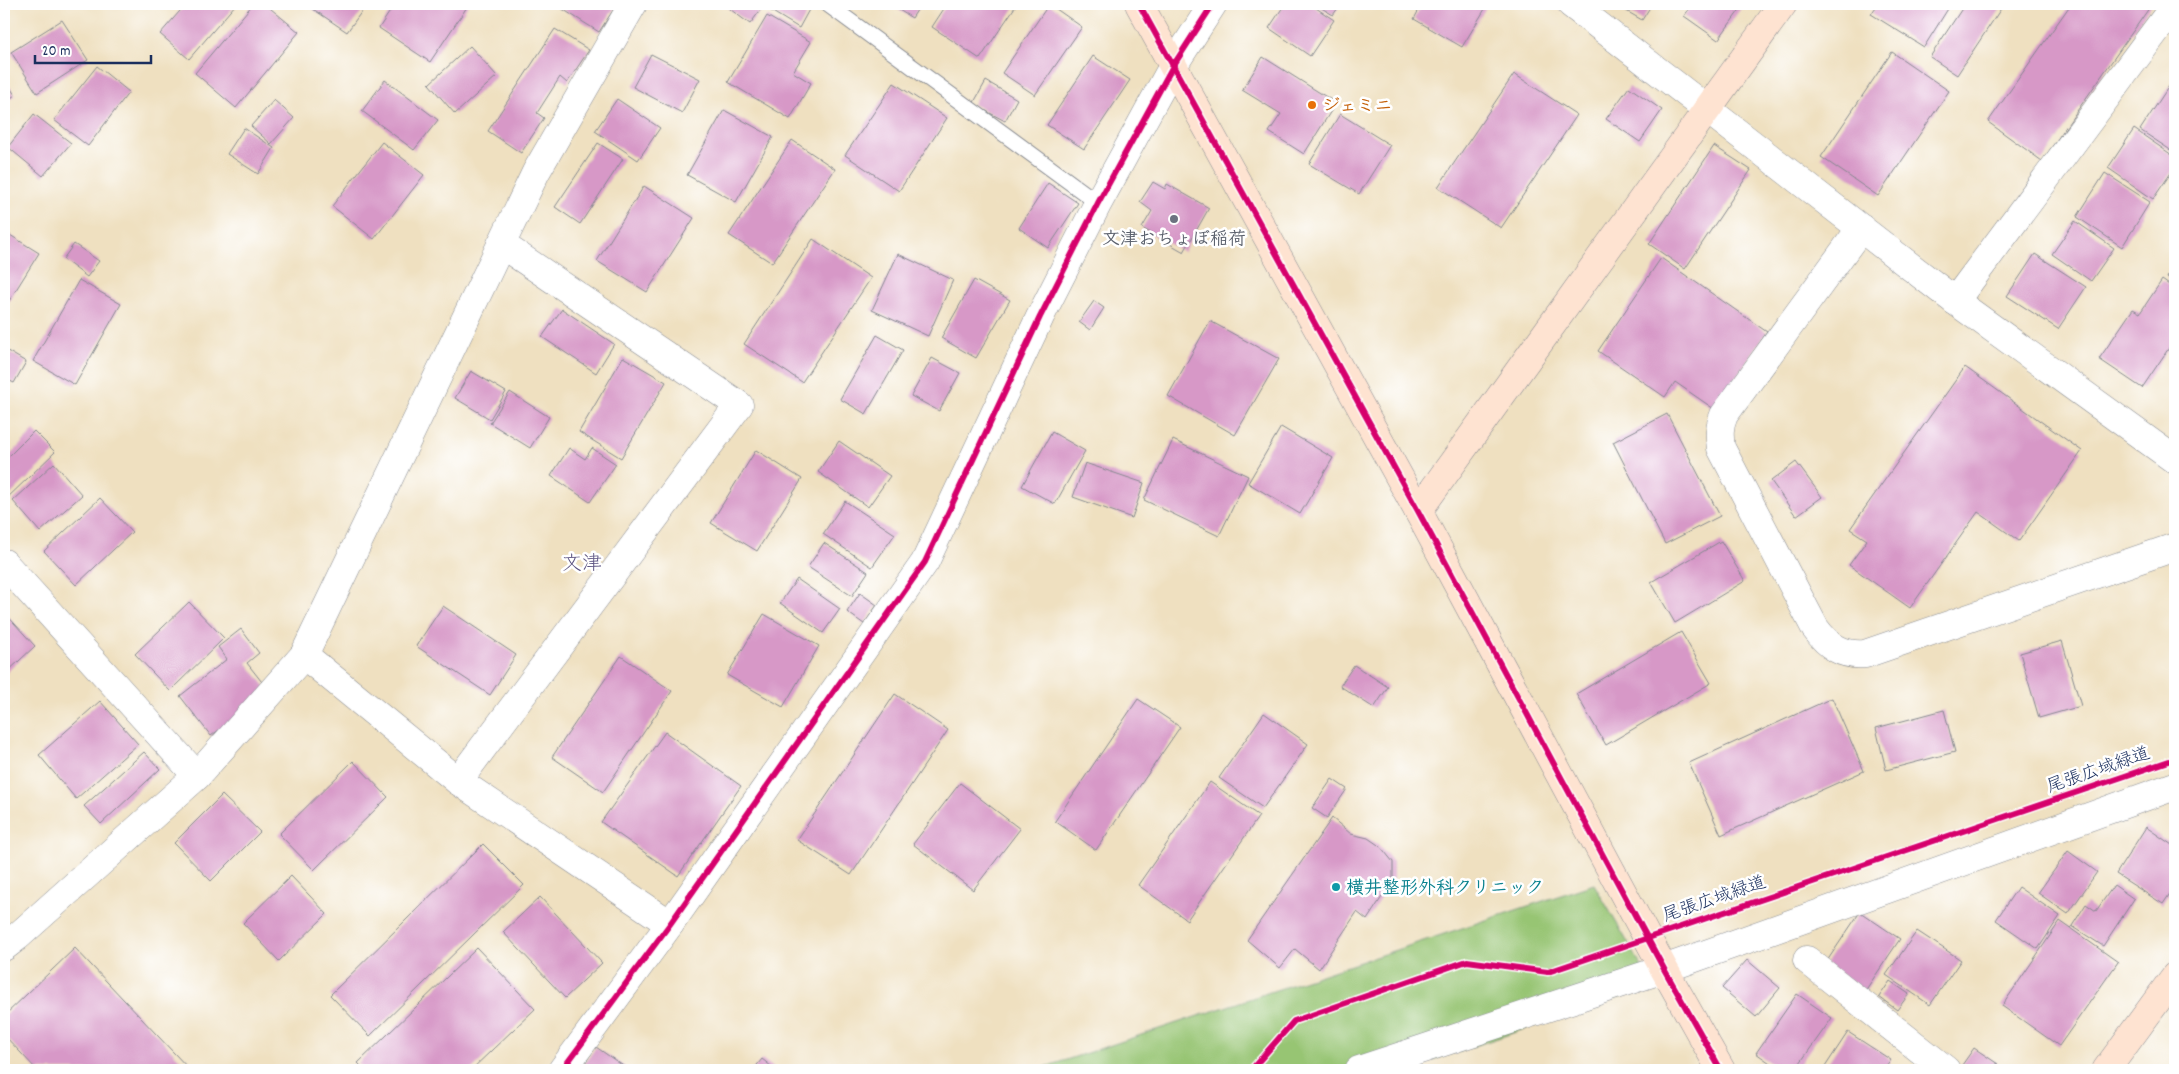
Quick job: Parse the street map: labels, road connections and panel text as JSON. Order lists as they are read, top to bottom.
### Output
{
  "streets": {
    "cycle path": ["尾張広域緑道"]
  },
  "districts": ["文津"],
  "places": ["ジェミニ", "文津おちょぼ稲荷", "横井整形外科クリニック"],
  "scale_bar": "20 m"
}
